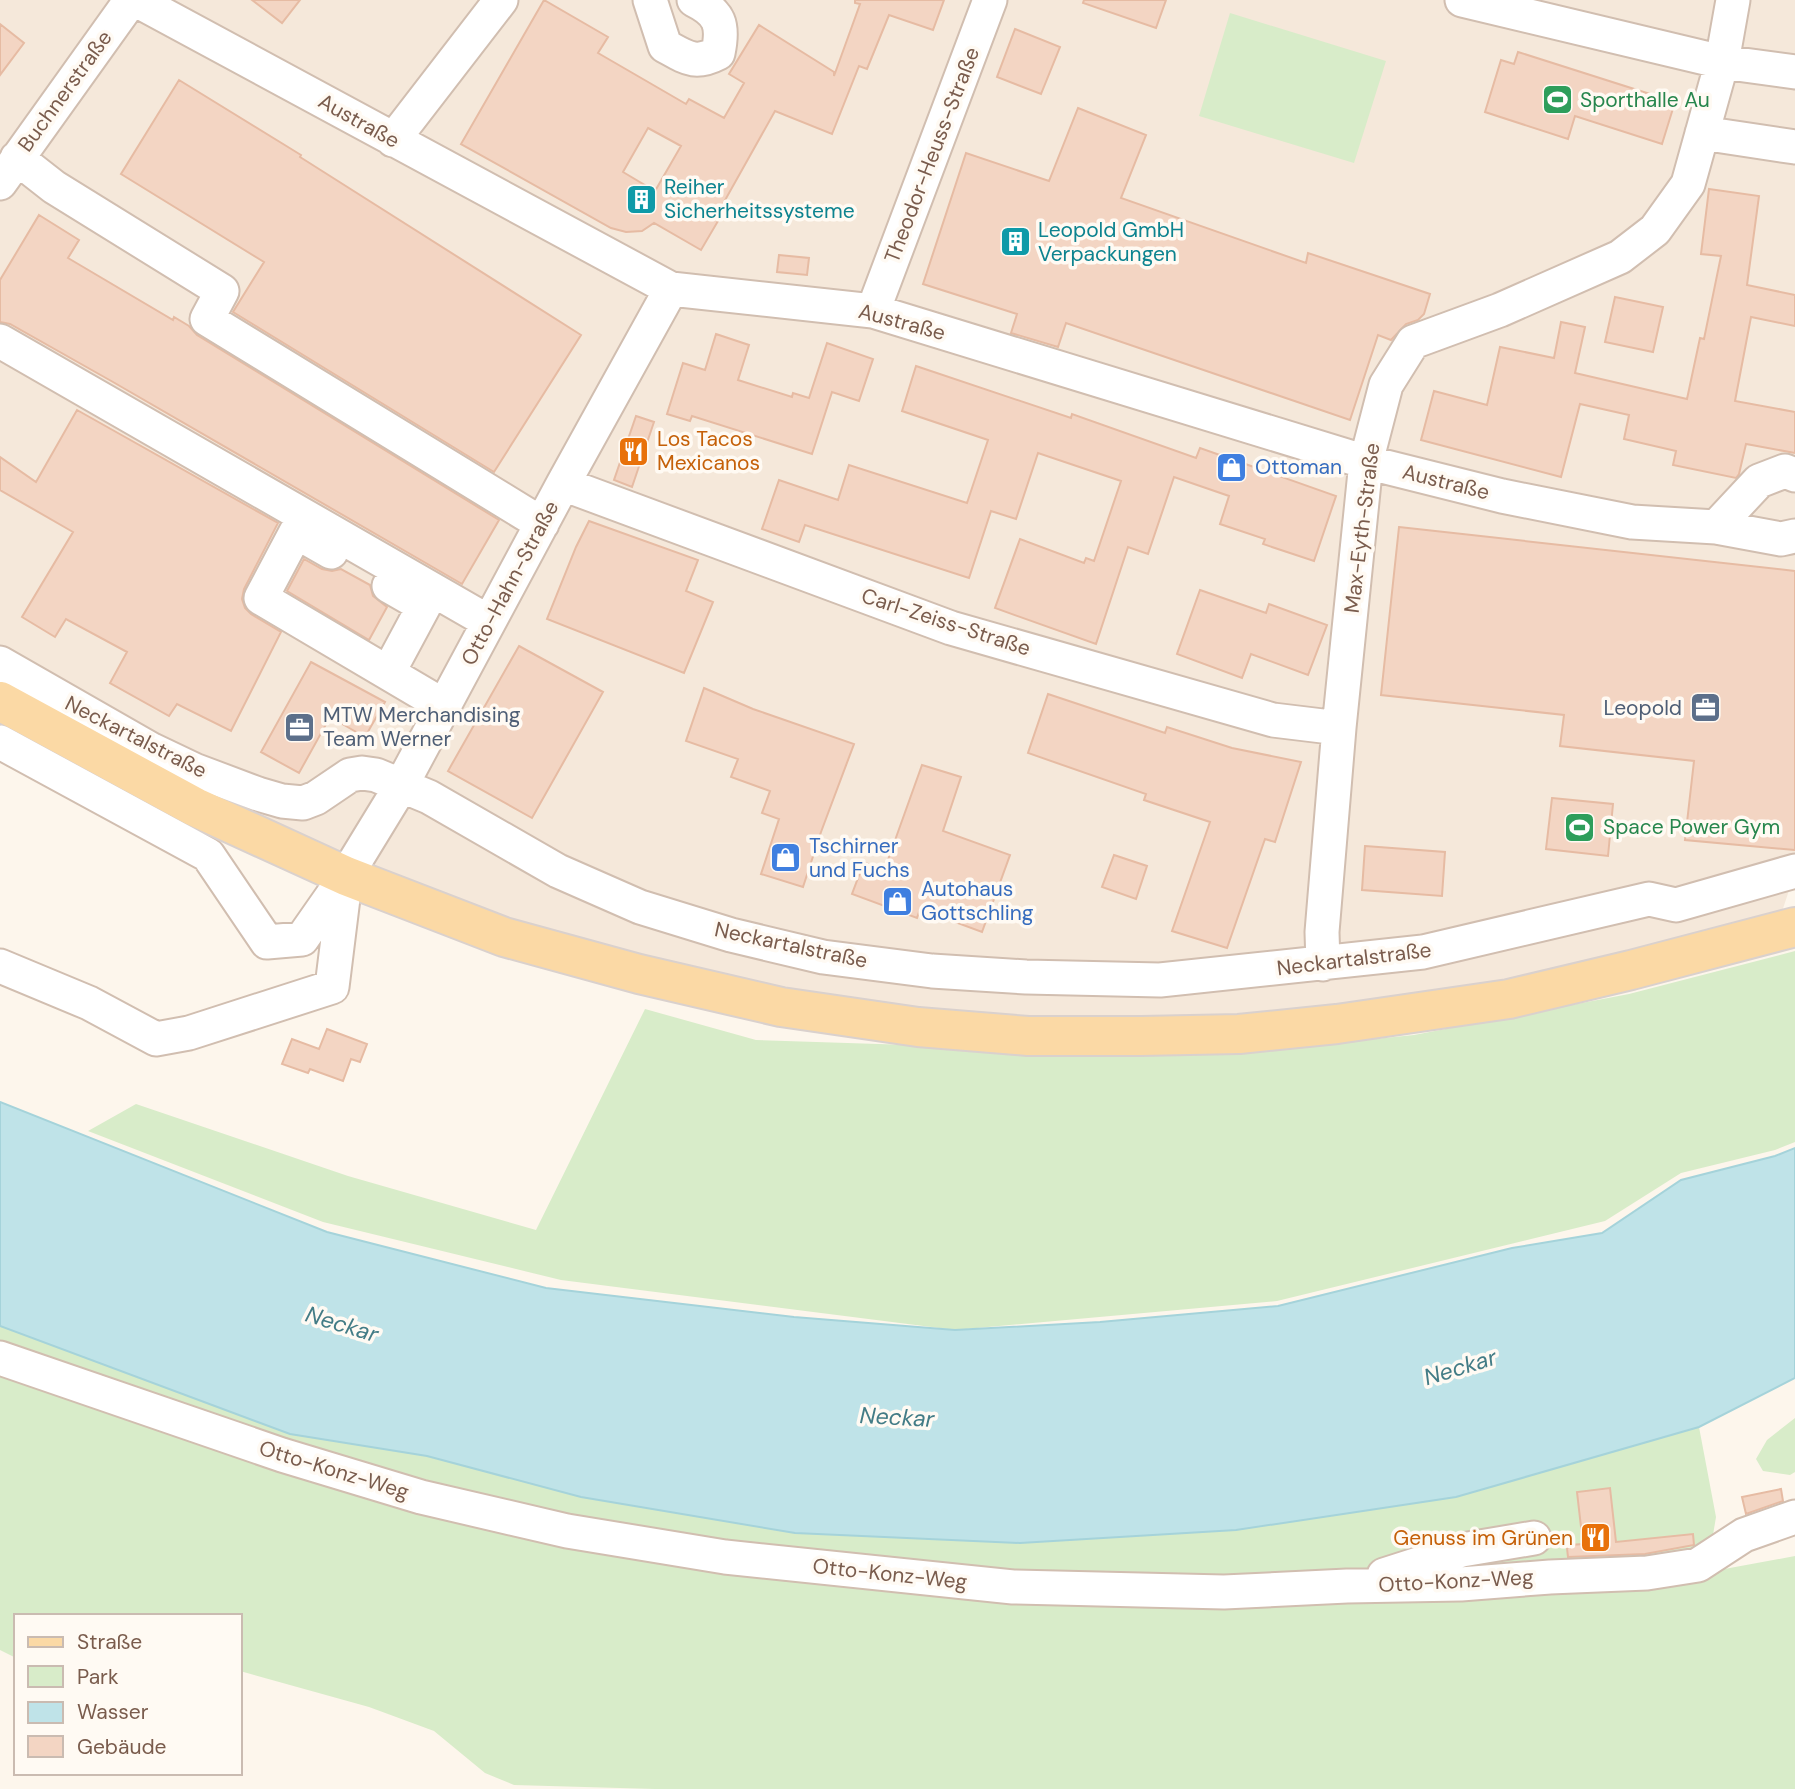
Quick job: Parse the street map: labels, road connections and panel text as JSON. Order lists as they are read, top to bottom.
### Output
{
  "streets": {
    "street": [
      "Buchnerstraße",
      "Austraße",
      "Theodor-Heuss-Straße",
      "Max-Eyth-Straße",
      "Otto-Hahn-Straße",
      "Carl-Zeiss-Straße",
      "Neckartalstraße",
      "Otto-Konz-Weg"
    ]
  },
  "crossings": [
    ["Buchnerstraße", "Austraße"],
    ["Austraße", "Theodor-Heuss-Straße"],
    ["Austraße", "Max-Eyth-Straße"],
    ["Austraße", "Otto-Hahn-Straße"],
    ["Max-Eyth-Straße", "Carl-Zeiss-Straße"],
    ["Max-Eyth-Straße", "Neckartalstraße"],
    ["Otto-Hahn-Straße", "Carl-Zeiss-Straße"],
    ["Otto-Hahn-Straße", "Neckartalstraße"]
  ],
  "water": ["Neckar"],
  "places": {
    "sports": ["Sporthalle Au", "Space Power Gym"],
    "building": ["Reiher Sicherheitssysteme", "Leopold GmbH Verpackungen"],
    "restaurant": ["Los Tacos Mexicanos", "Genuss im Grünen"],
    "shop": ["Ottoman", "Tschirner und Fuchs", "Autohaus Gottschling"],
    "office": ["Leopold", "MTW Merchandising Team Werner"]
  },
  "legend": [
    "Straße",
    "Park",
    "Wasser",
    "Gebäude"
  ]
}
